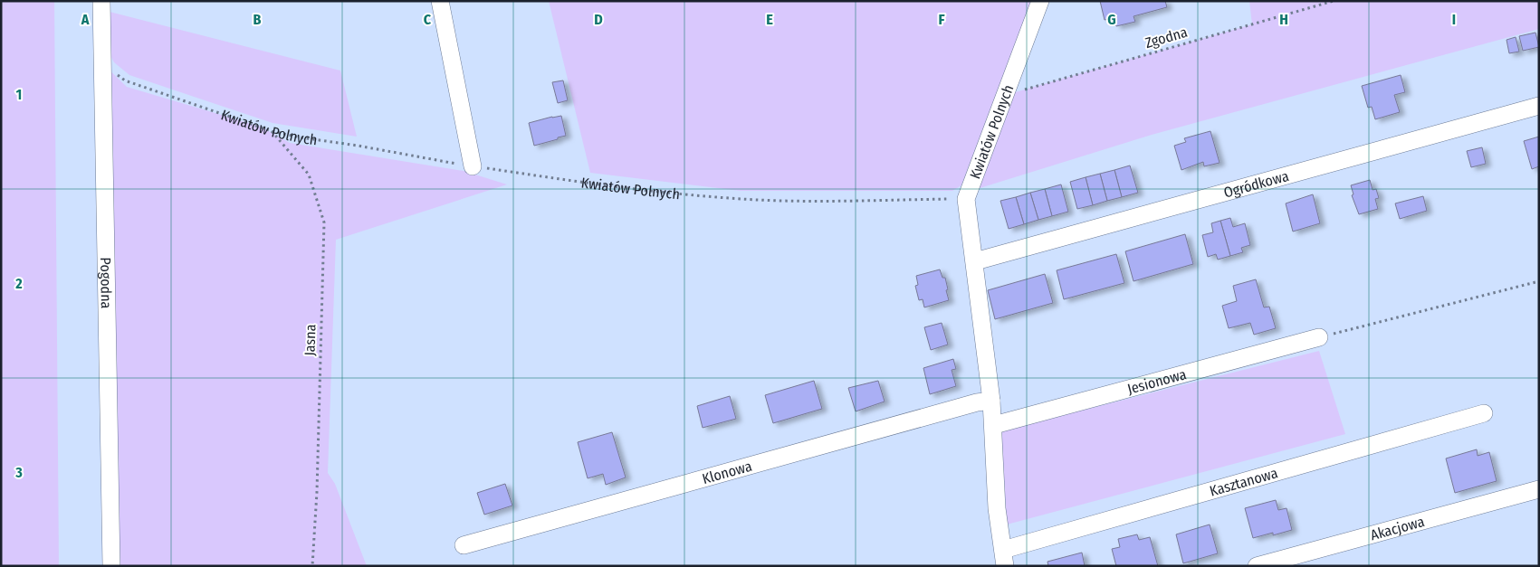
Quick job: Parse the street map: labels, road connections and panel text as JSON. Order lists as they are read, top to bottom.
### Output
{
  "streets": {
    "street": [
      "Kwiatów Polnych",
      "Ogródkowa",
      "Pogodna",
      "Jesionowa",
      "Klonowa",
      "Kasztanowa",
      "Akacjowa"
    ],
    "path": ["Zgodna", "Jasna"]
  },
  "crossings": [
    ["Zgodna", "Kwiatów Polnych"],
    ["Kwiatów Polnych", "Pogodna"],
    ["Kwiatów Polnych", "Jasna"]
  ],
  "grid": {
    "columns": [
      "A",
      "B",
      "C",
      "D",
      "E",
      "F",
      "G",
      "H",
      "I"
    ],
    "rows": ["1", "2", "3"]
  }
}
